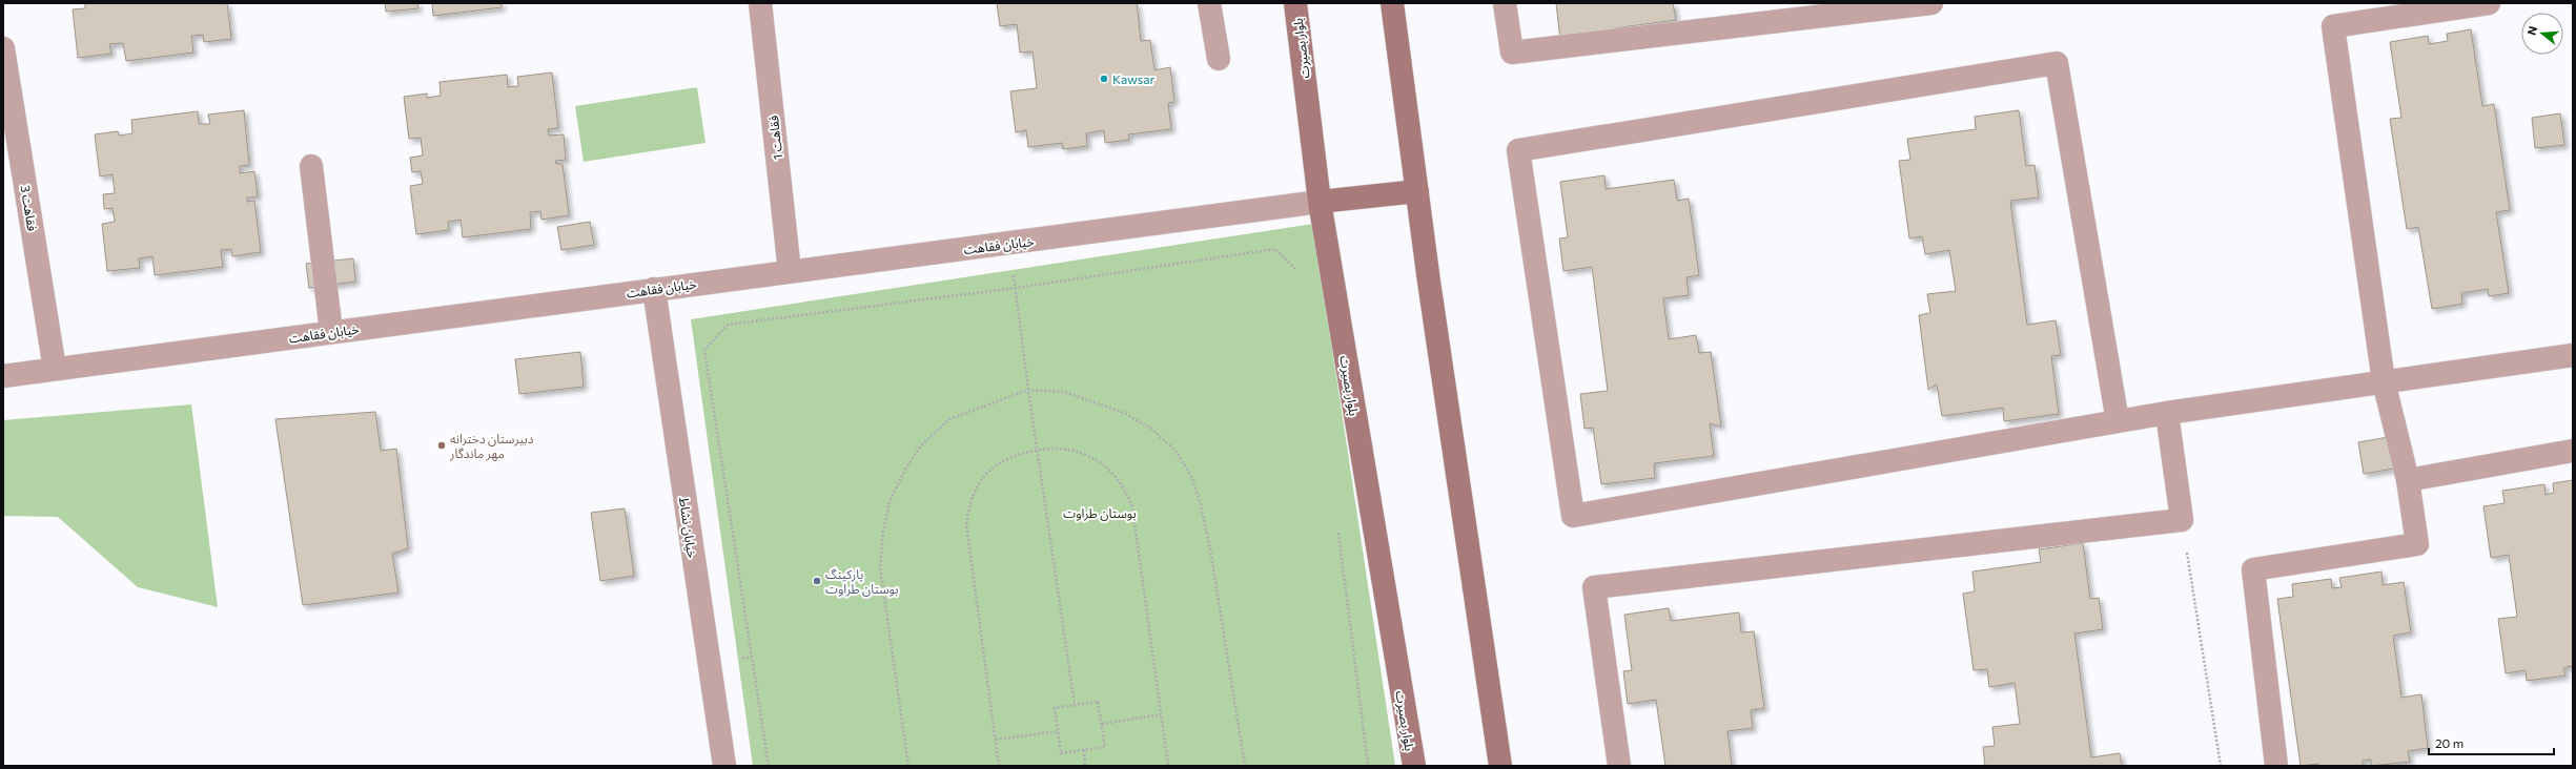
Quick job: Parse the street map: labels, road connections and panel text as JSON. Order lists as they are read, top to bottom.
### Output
{
  "streets": {
    "main road": ["بلوار بصیرت"],
    "street": [
      "فقاهت 1",
      "فقاهت 3",
      "خیابان فقاهت",
      "خیابان نشاط"
    ]
  },
  "crossings": [
    ["بلوار بصیرت", "خیابان فقاهت"],
    ["فقاهت 1", "خیابان فقاهت"],
    ["فقاهت 3", "خیابان فقاهت"],
    ["خیابان فقاهت", "خیابان نشاط"]
  ],
  "parks": ["بوستان طراوت"],
  "places": ["Kawsar", "دبیرستان دخترانه مهر ماندگار", "پارکینگ بوستان طراوت"],
  "scale_bar": "20 m",
  "north": "left"
}
